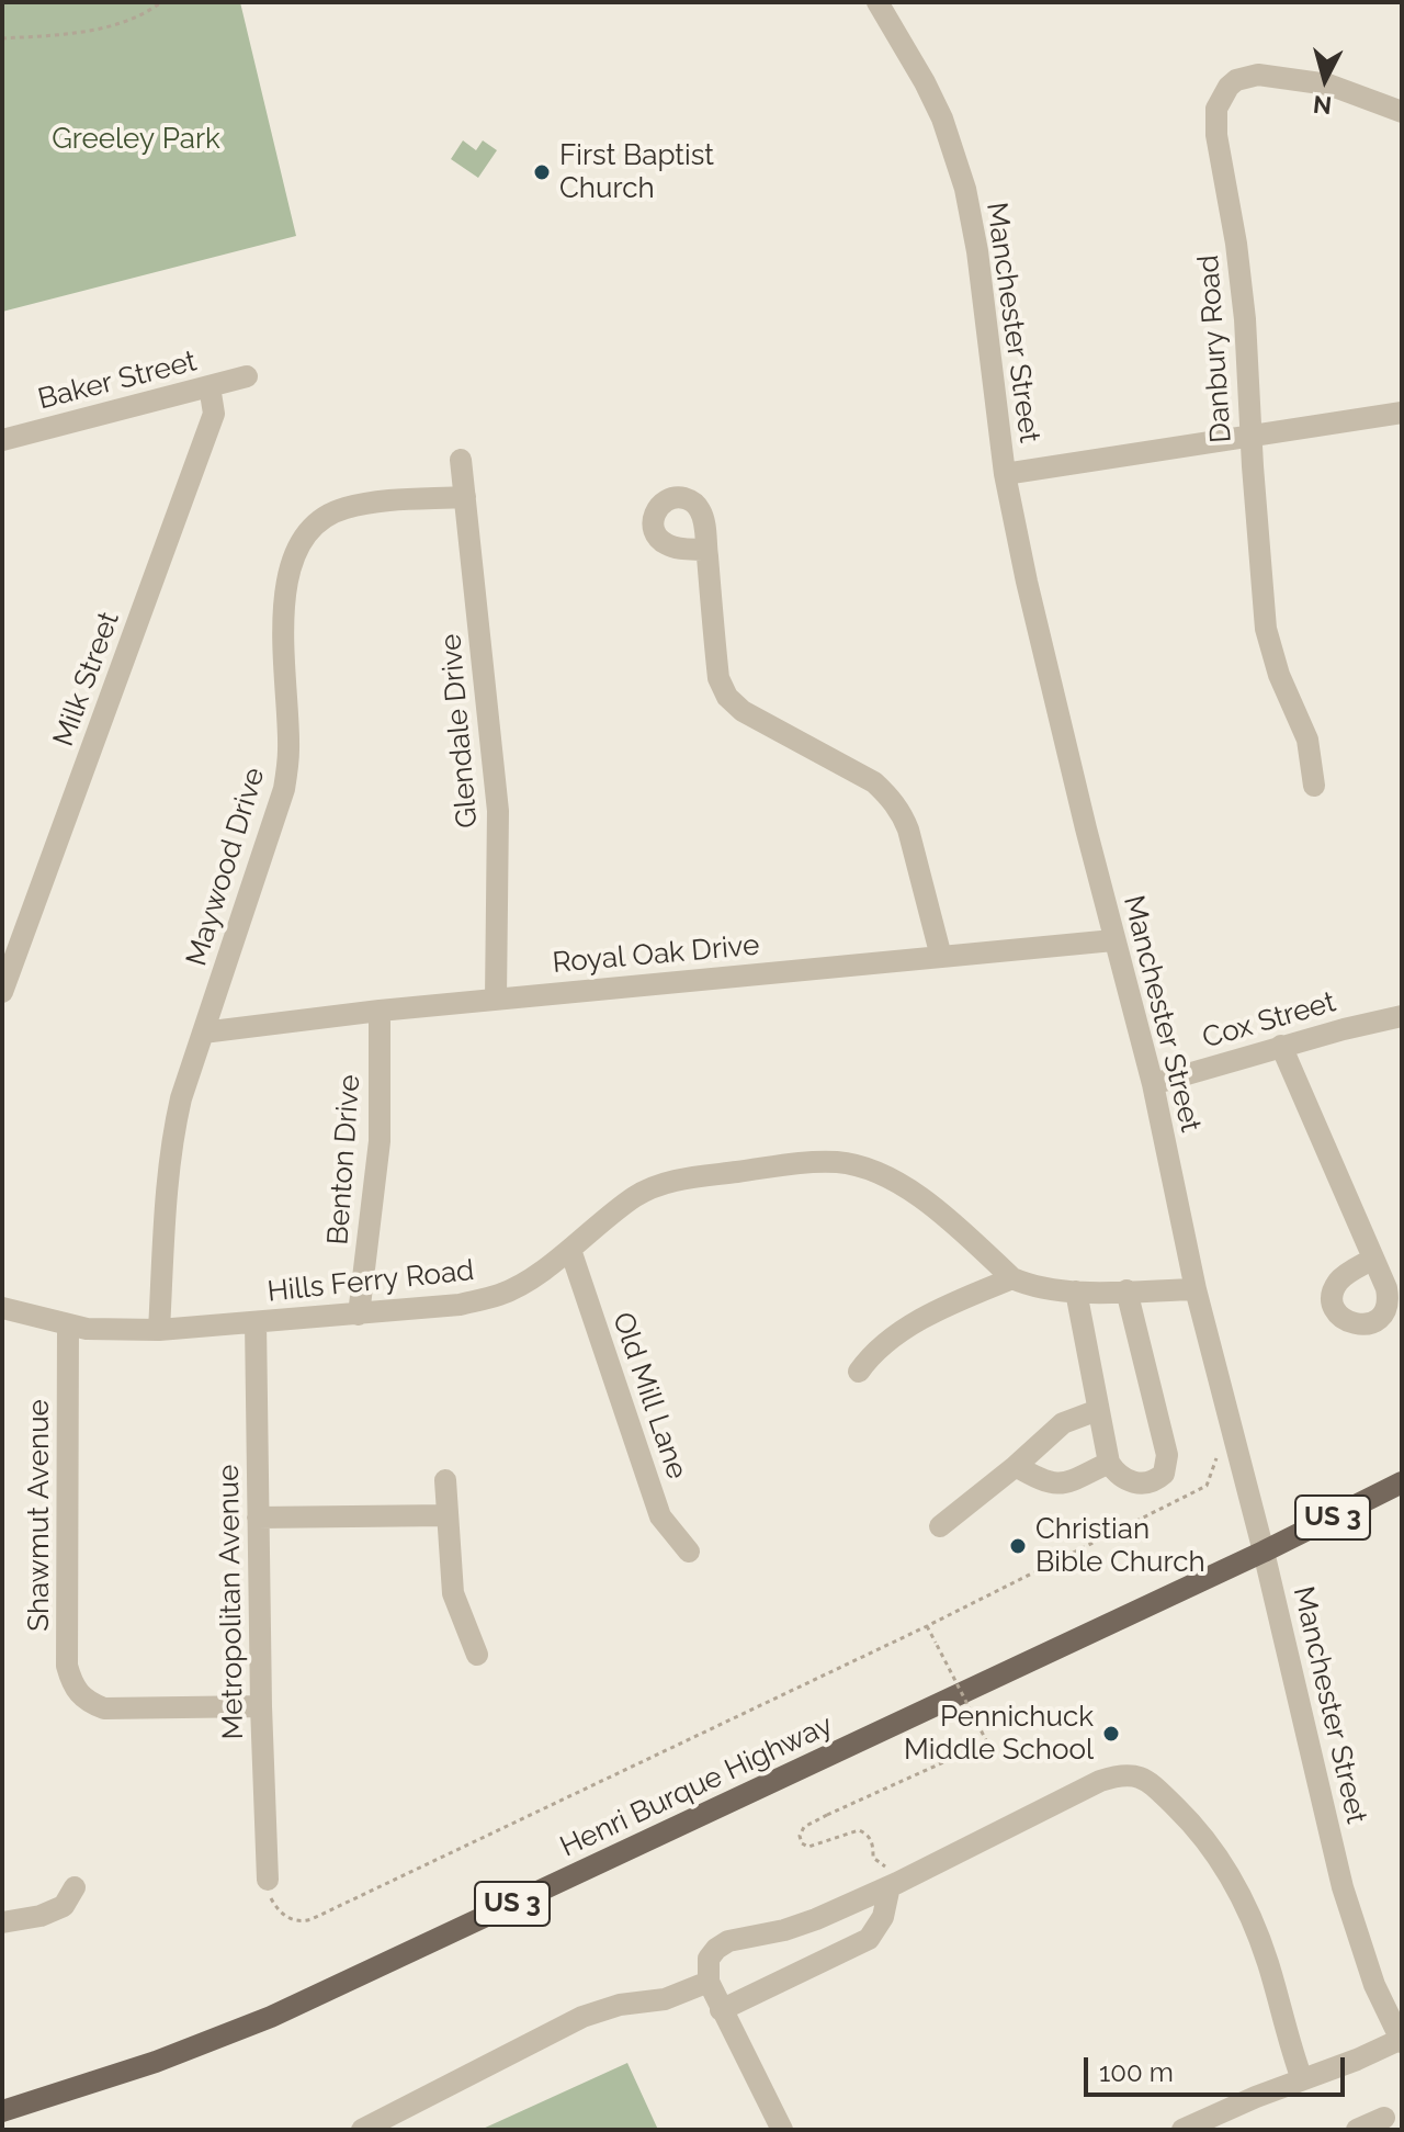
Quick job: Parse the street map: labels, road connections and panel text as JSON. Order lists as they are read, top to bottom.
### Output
{
  "streets": {
    "main road": ["US 3", "Henri Burque Highway"],
    "street": [
      "Manchester Street",
      "Danbury Road",
      "Baker Street",
      "Milk Street",
      "Glendale Drive",
      "Maywood Drive",
      "Royal Oak Drive",
      "Cox Street",
      "Benton Drive",
      "Hills Ferry Road",
      "Old Mill Lane",
      "Shawmut Avenue",
      "Metropolitan Avenue"
    ]
  },
  "crossings": [
    ["Manchester Street", "Royal Oak Drive"],
    ["Manchester Street", "Cox Street"],
    ["Manchester Street", "Hills Ferry Road"],
    ["Manchester Street", "Henri Burque Highway"],
    ["Baker Street", "Milk Street"],
    ["Glendale Drive", "Maywood Drive"],
    ["Glendale Drive", "Royal Oak Drive"],
    ["Maywood Drive", "Royal Oak Drive"],
    ["Maywood Drive", "Hills Ferry Road"],
    ["Royal Oak Drive", "Benton Drive"],
    ["Benton Drive", "Hills Ferry Road"],
    ["Hills Ferry Road", "Old Mill Lane"],
    ["Hills Ferry Road", "Shawmut Avenue"],
    ["Hills Ferry Road", "Metropolitan Avenue"],
    ["Shawmut Avenue", "Metropolitan Avenue"]
  ],
  "parks": ["Greeley Park"],
  "places": ["First Baptist Church", "Christian Bible Church", "Pennichuck Middle School"],
  "scale_bar": "100 m",
  "north": "bottom"
}
